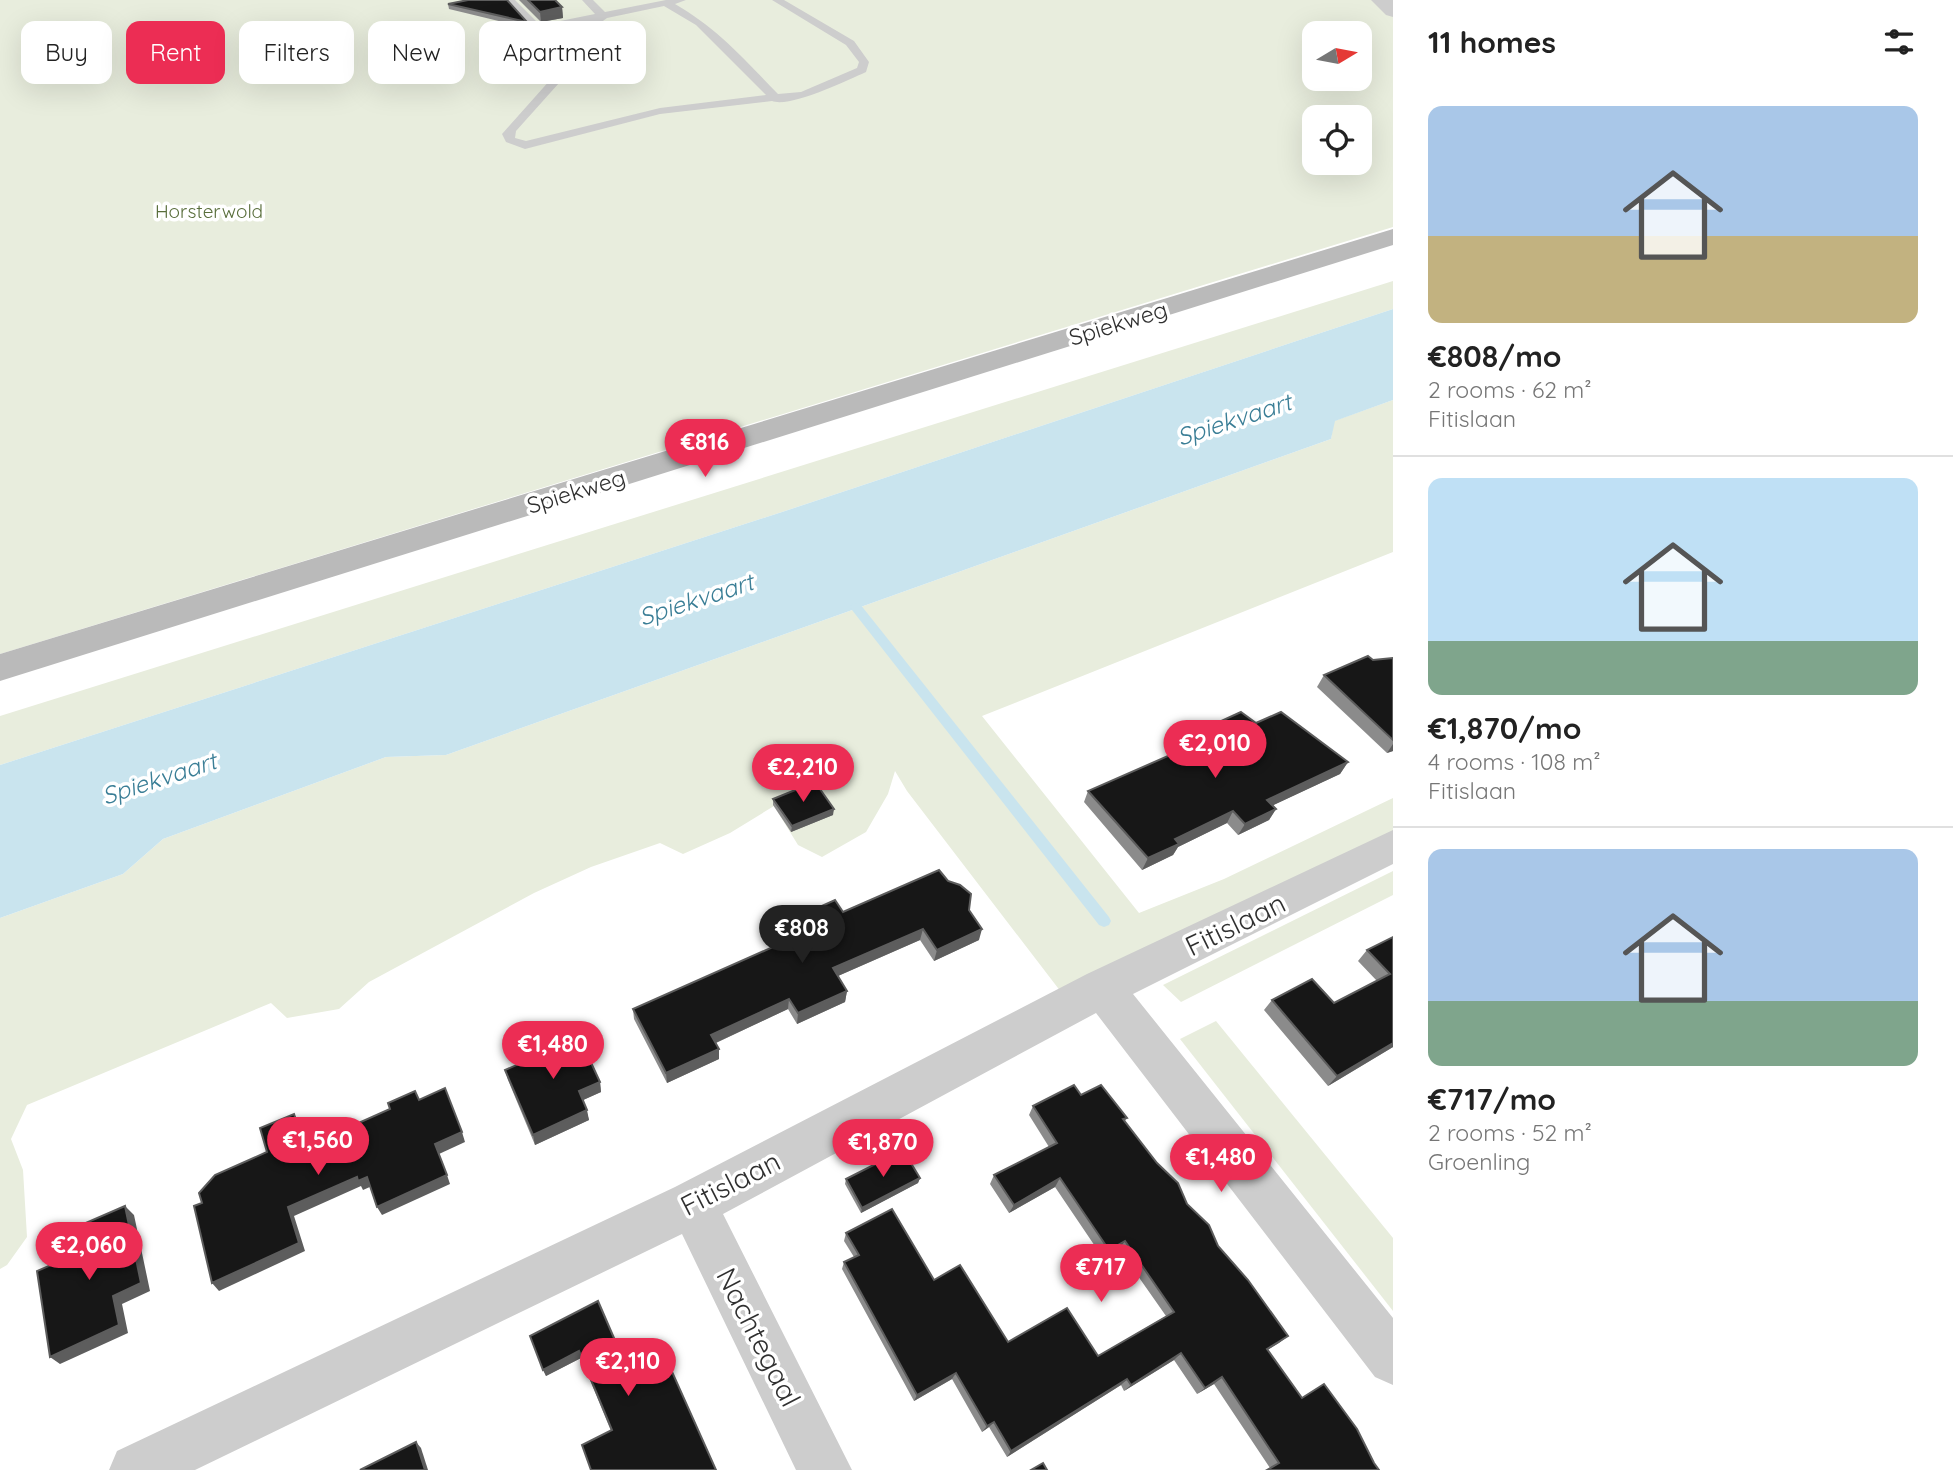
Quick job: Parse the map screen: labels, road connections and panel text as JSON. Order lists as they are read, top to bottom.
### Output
{
  "streets": {
    "main road": ["Spiekweg"],
    "street": ["Fitislaan", "Nachtegaal"]
  },
  "crossings": [
    ["Fitislaan", "Nachtegaal"]
  ],
  "water": ["Spiekvaart"],
  "parks": ["Horsterwold"],
  "north": "right",
  "page": {
    "heading": "11 homes",
    "chip": [
      "Buy",
      "Rent",
      "Filters",
      "New",
      "Apartment"
    ],
    "list": [
      {
        "name": "€808/mo",
        "note": "2 rooms · 62 m² · Fitislaan"
      },
      {
        "name": "€1,870/mo",
        "note": "4 rooms · 108 m² · Fitislaan"
      },
      {
        "name": "€717/mo",
        "note": "2 rooms · 52 m² · Groenling"
      }
    ],
    "price": [
      "€816",
      "€2,010",
      "€2,210",
      "€808",
      "€1,480",
      "€1,560",
      "€1,870",
      "€1,480",
      "€2,060",
      "€717",
      "€2,110"
    ]
  }
}
